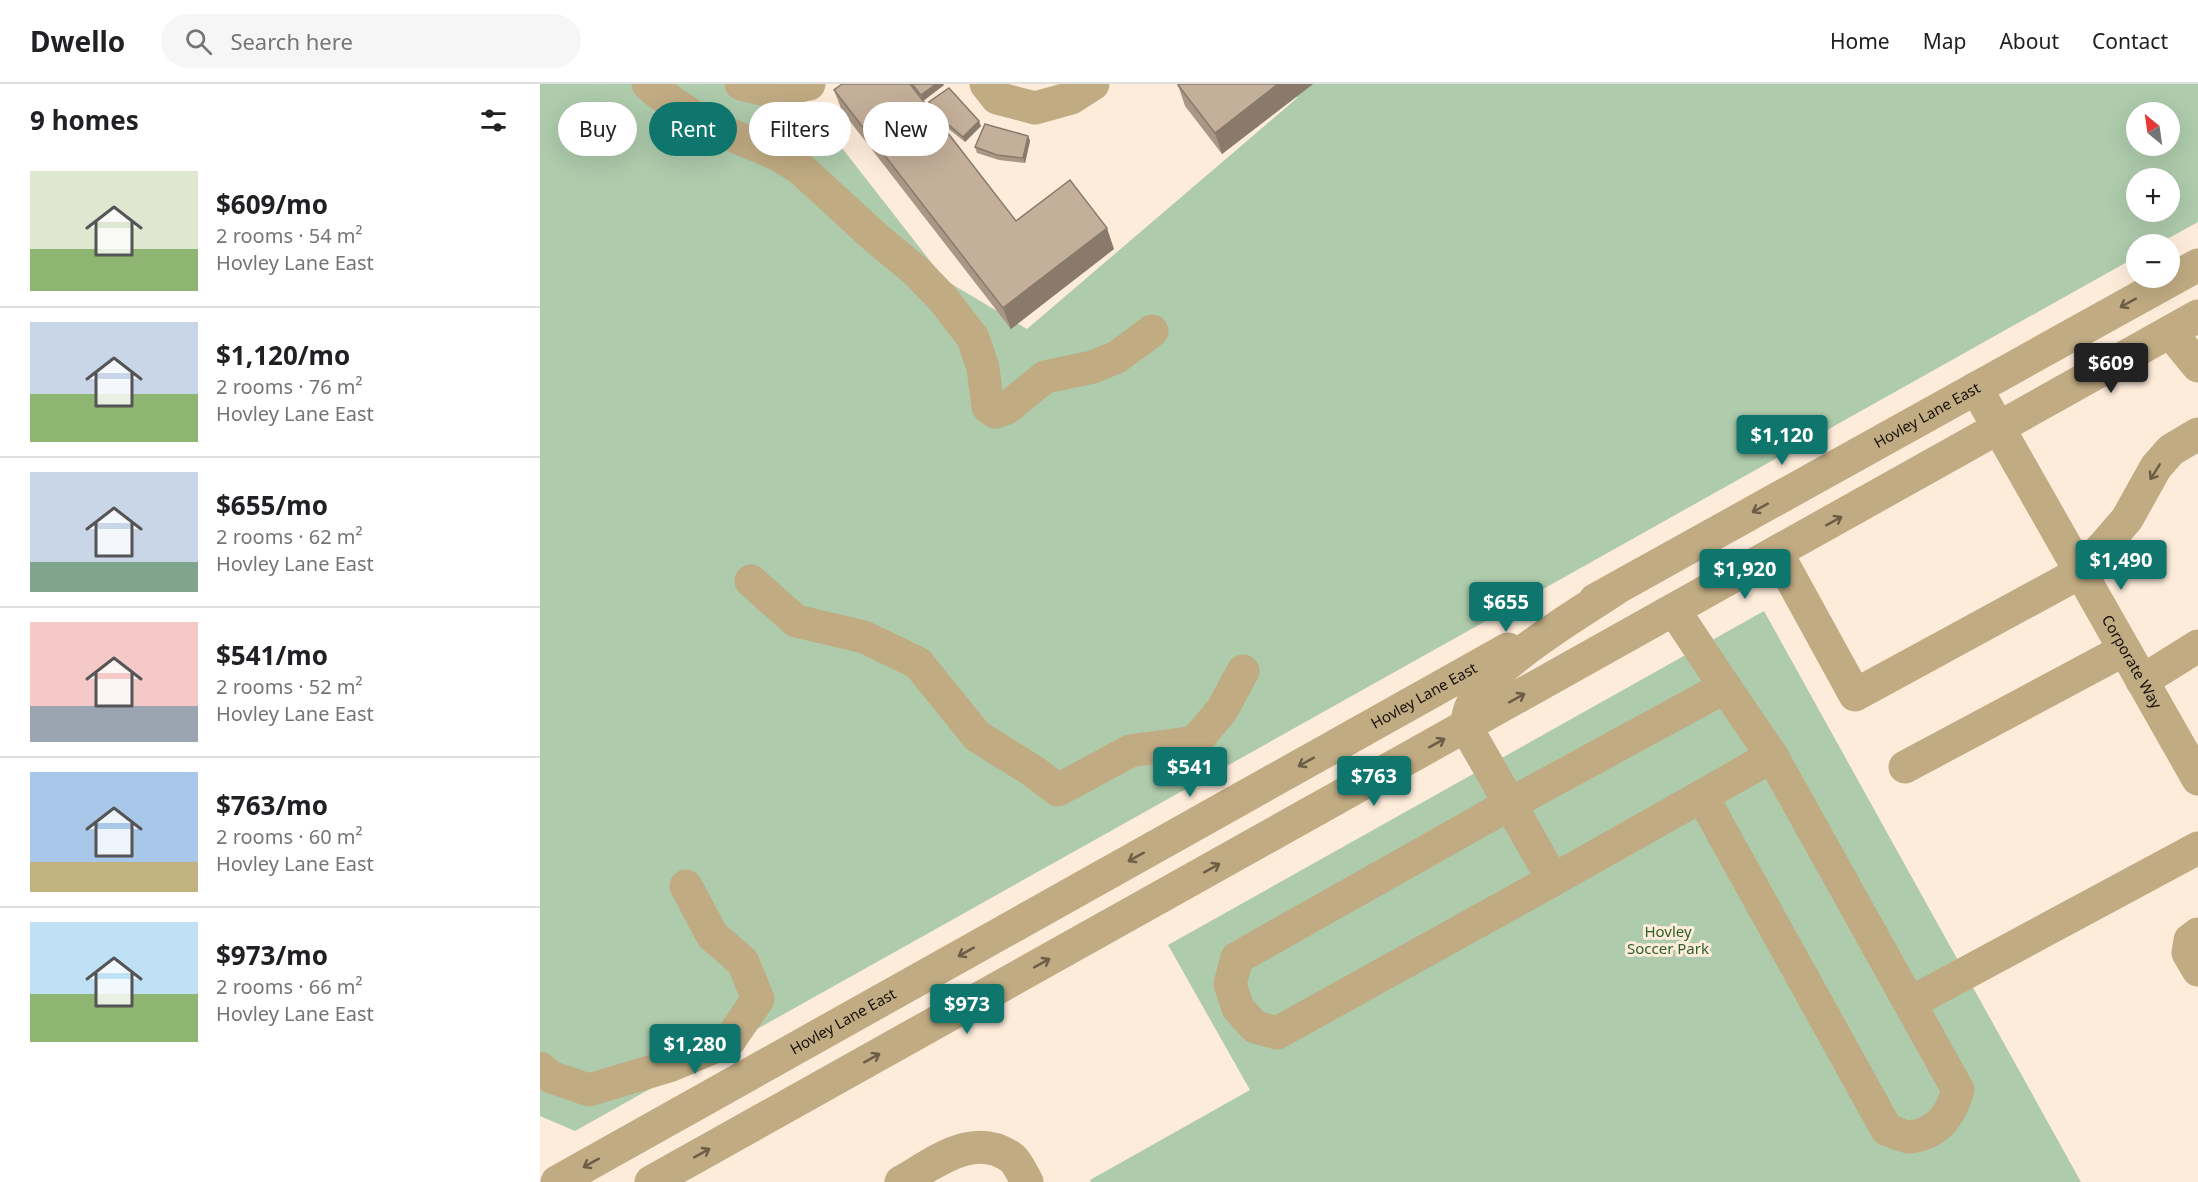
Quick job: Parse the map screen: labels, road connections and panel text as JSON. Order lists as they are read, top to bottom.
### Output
{
  "streets": {
    "street": ["Hovley Lane East", "Corporate Way"]
  },
  "crossings": [
    ["Hovley Lane East", "Corporate Way"]
  ],
  "parks": ["Hovley Soccer Park"],
  "north": "top left",
  "page": {
    "header": "Dwello",
    "search": "Search here",
    "nav": [
      "Home",
      "Map",
      "About",
      "Contact"
    ],
    "heading": "9 homes",
    "map_buttons": ["+", "−"],
    "chip": [
      "Buy",
      "Rent",
      "Filters",
      "New"
    ],
    "list": [
      {
        "name": "$609/mo",
        "note": "2 rooms · 54 m² · Hovley Lane East"
      },
      {
        "name": "$1,120/mo",
        "note": "2 rooms · 76 m² · Hovley Lane East"
      },
      {
        "name": "$655/mo",
        "note": "2 rooms · 62 m² · Hovley Lane East"
      },
      {
        "name": "$541/mo",
        "note": "2 rooms · 52 m² · Hovley Lane East"
      },
      {
        "name": "$763/mo",
        "note": "2 rooms · 60 m² · Hovley Lane East"
      },
      {
        "name": "$973/mo",
        "note": "2 rooms · 66 m² · Hovley Lane East"
      }
    ],
    "price": [
      "$609",
      "$1,120",
      "$1,490",
      "$1,920",
      "$655",
      "$541",
      "$763",
      "$973",
      "$1,280"
    ]
  }
}
